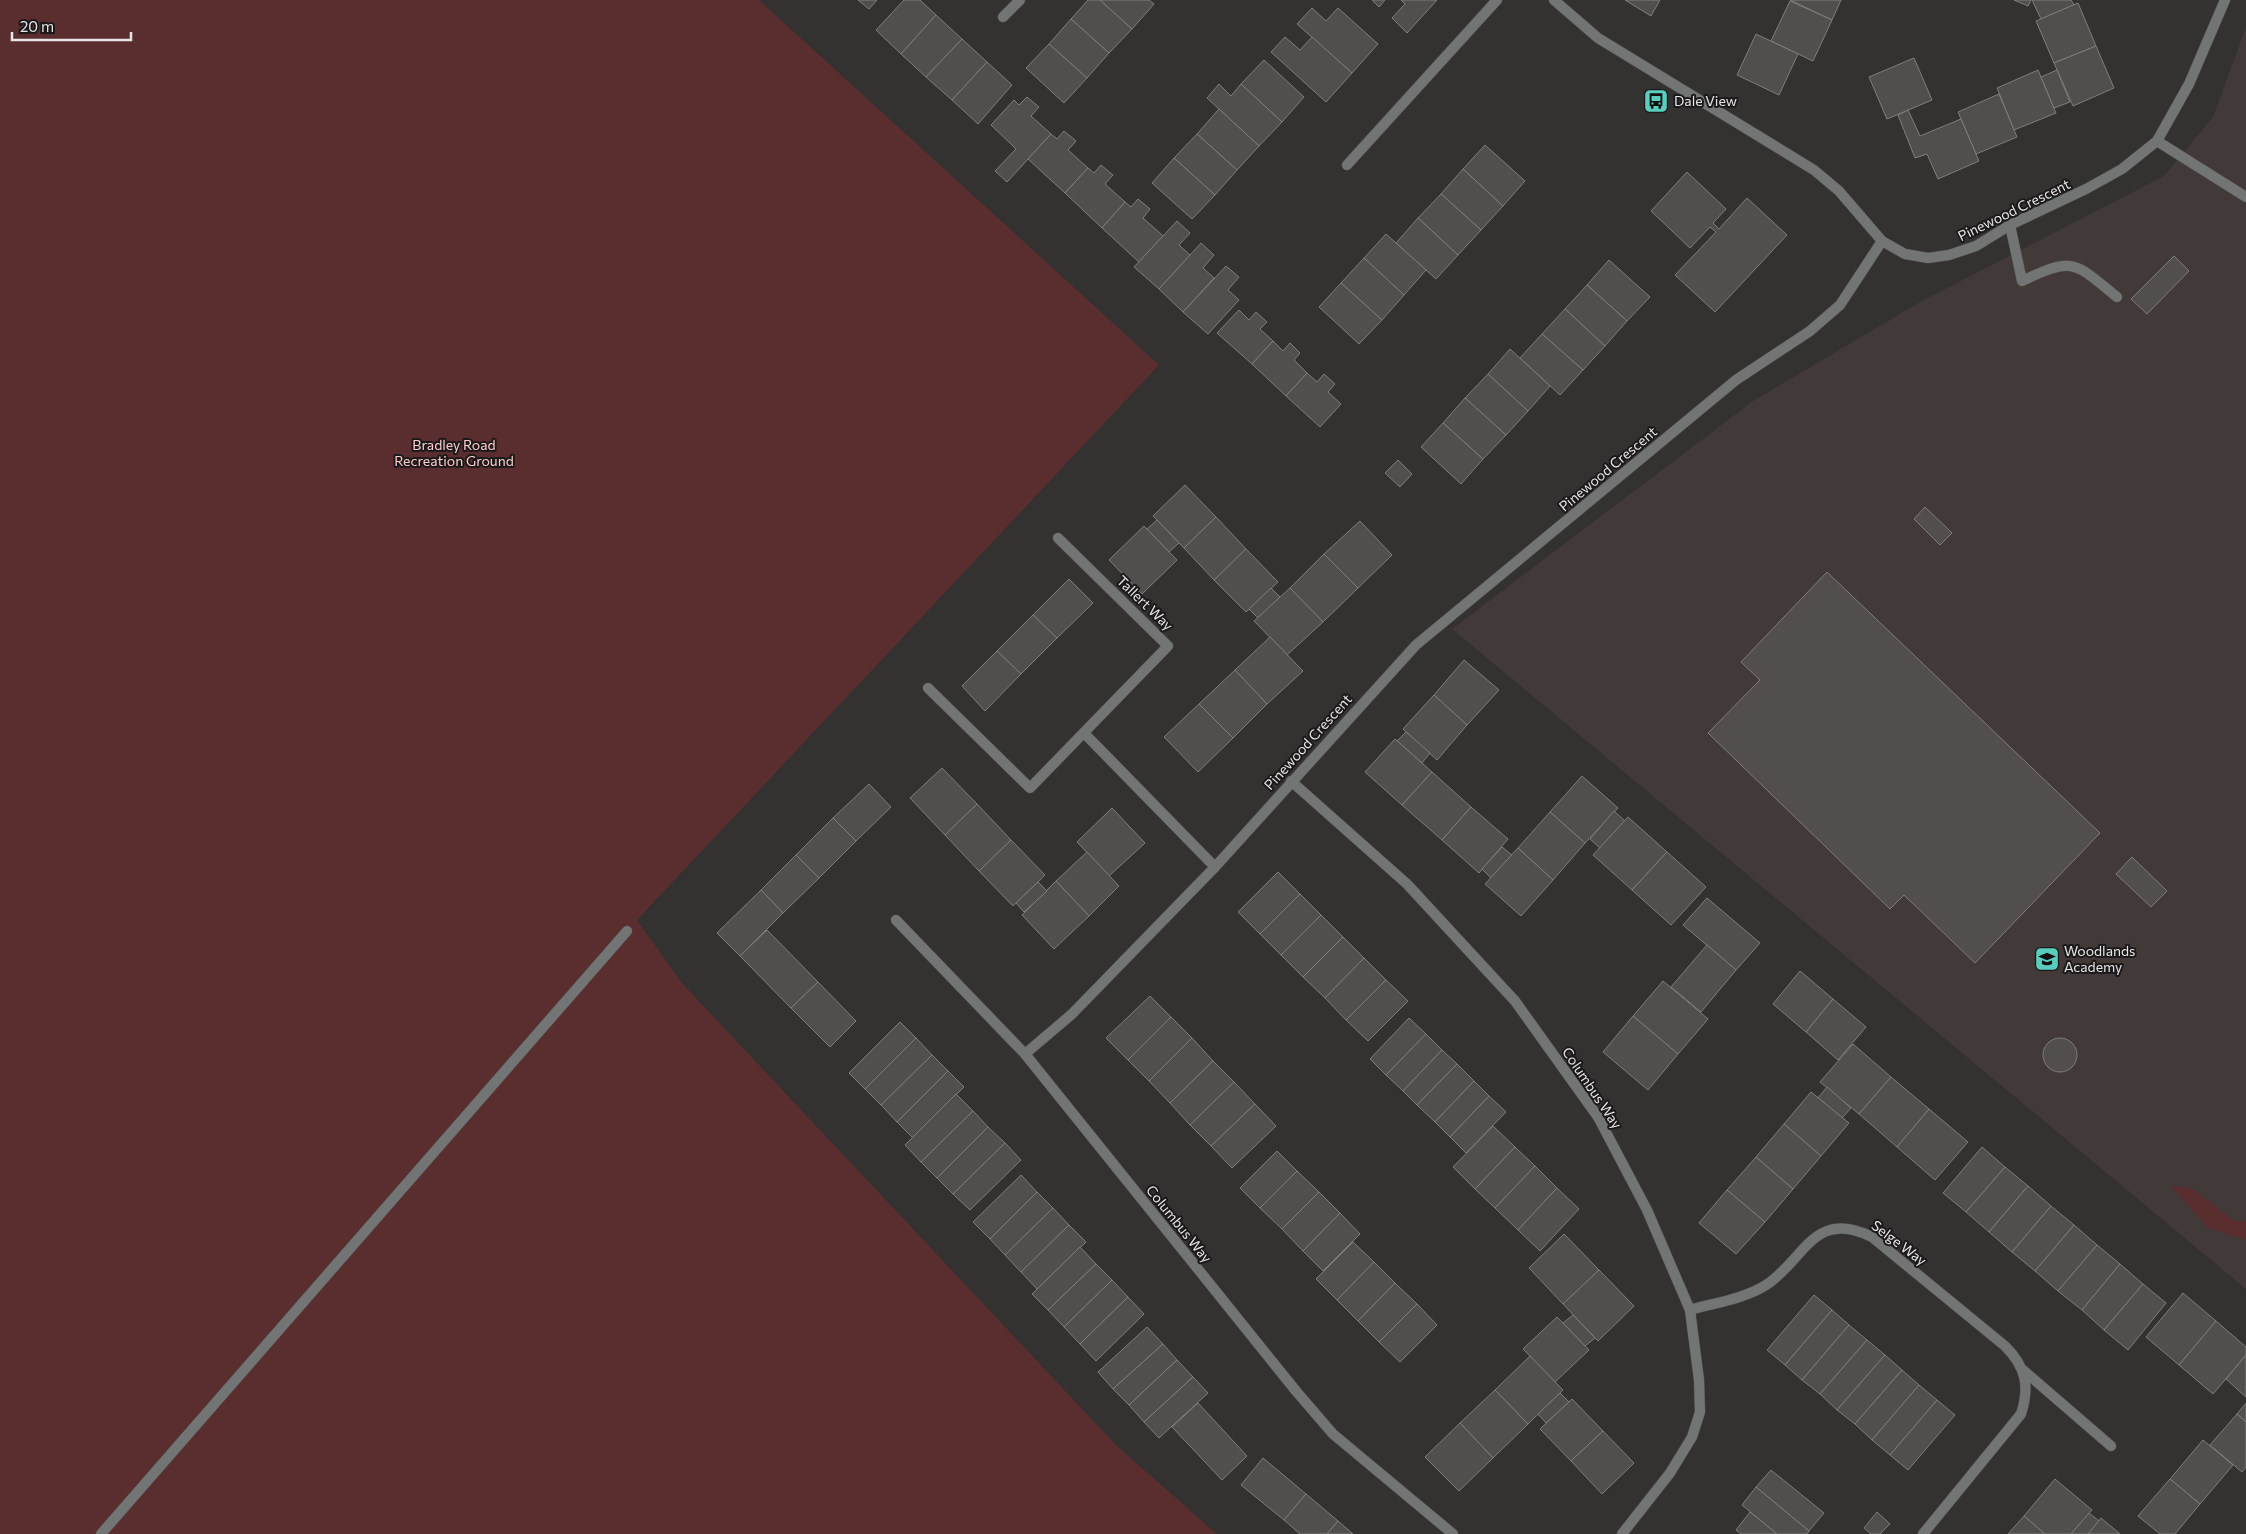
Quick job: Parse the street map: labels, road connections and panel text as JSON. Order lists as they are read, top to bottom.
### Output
{
  "streets": {
    "street": [
      "Pinewood Crescent",
      "Tallert Way",
      "Columbus Way",
      "Selge Way"
    ]
  },
  "crossings": [
    ["Pinewood Crescent", "Columbus Way"],
    ["Columbus Way", "Selge Way"]
  ],
  "parks": ["Bradley Road Recreation Ground"],
  "places": {
    "bus stop": ["Dale View"],
    "school or university": ["Woodlands Academy"]
  },
  "scale_bar": "20 m"
}
